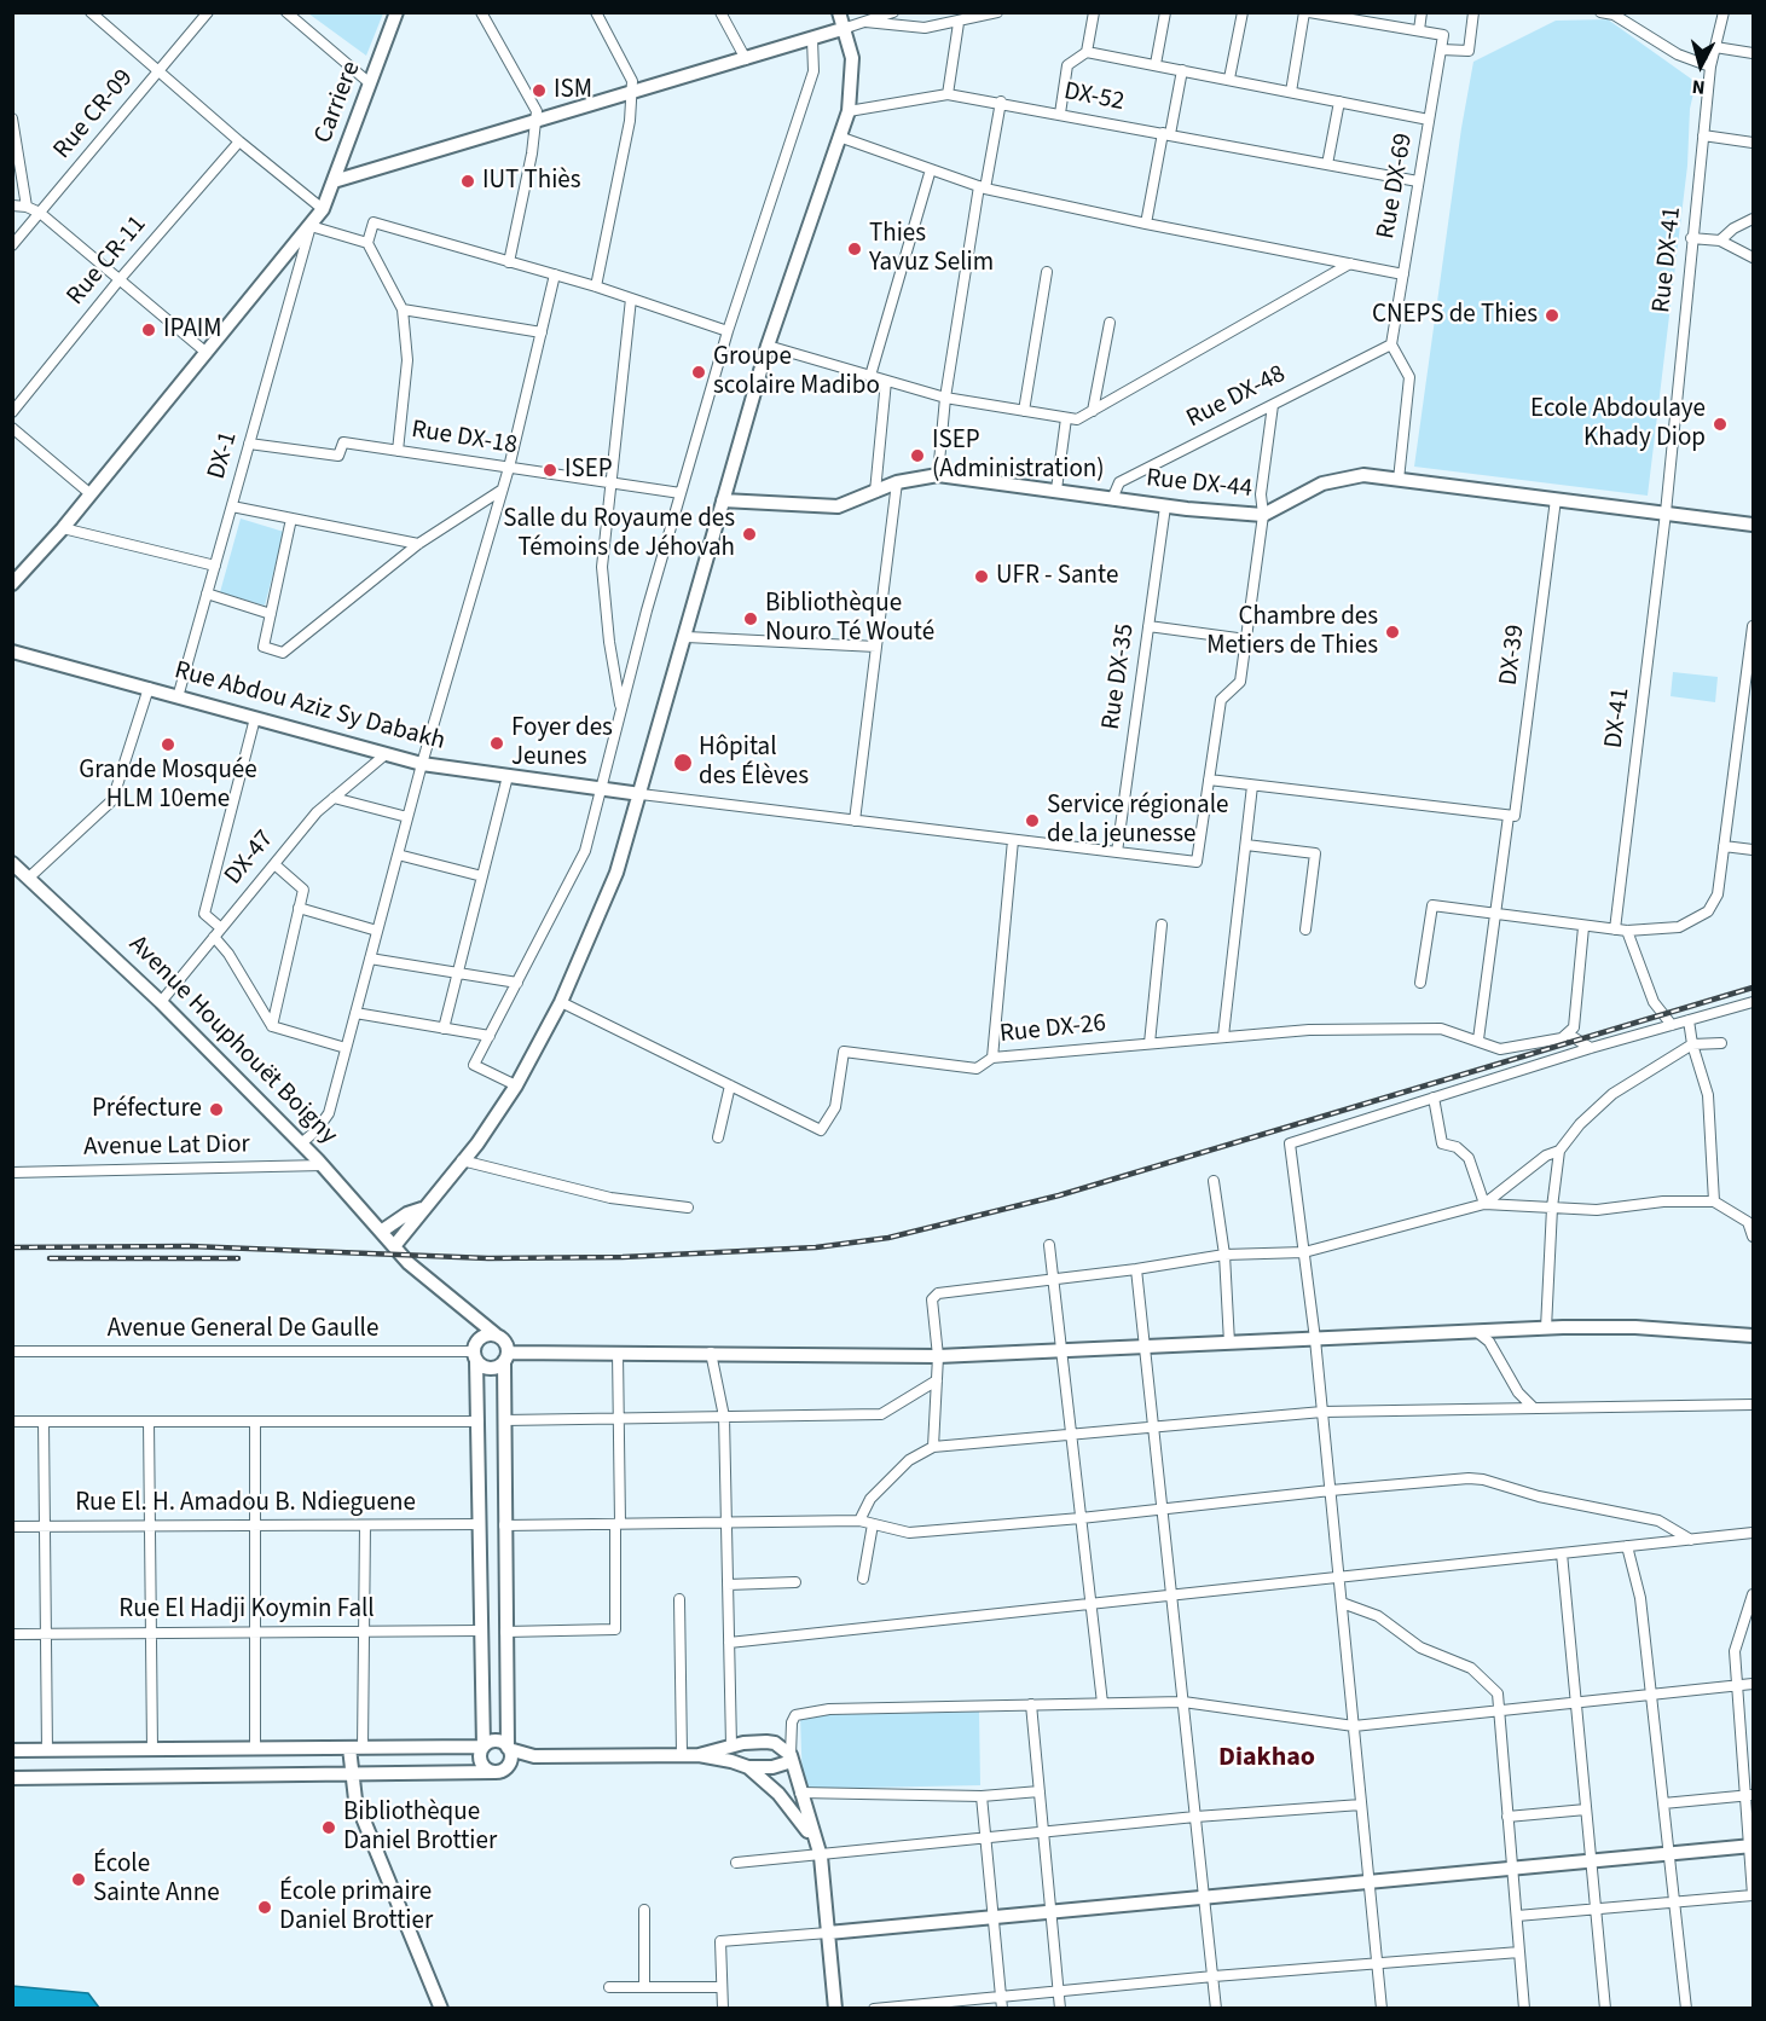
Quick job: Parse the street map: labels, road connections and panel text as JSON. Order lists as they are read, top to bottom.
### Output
{
  "streets": {
    "street": [
      "DX-52",
      "Carriere",
      "Rue CR-09",
      "Rue DX-69",
      "Rue DX-41",
      "Rue CR-11",
      "Rue DX-48",
      "Rue DX-18",
      "DX-1",
      "Rue DX-44",
      "DX-39",
      "Rue DX-35",
      "Rue Abdou Aziz Sy Dabakh",
      "DX-41",
      "DX-47",
      "Rue DX-26",
      "Avenue Houphouët Boigny",
      "Avenue Lat Dior",
      "Avenue General De Gaulle",
      "Rue El. H. Amadou B. Ndieguene",
      "Rue El Hadji Koymin Fall"
    ]
  },
  "crossings": [
    ["DX-52", "Rue DX-69"],
    ["Carriere", "DX-1"],
    ["Rue DX-69", "Rue DX-48"],
    ["Rue DX-41", "Rue DX-44"],
    ["Rue DX-41", "DX-41"],
    ["Rue DX-48", "Rue DX-44"],
    ["Rue DX-18", "DX-1"],
    ["DX-1", "Rue Abdou Aziz Sy Dabakh"],
    ["Rue DX-44", "DX-39"],
    ["Rue DX-44", "Rue DX-35"],
    ["Rue DX-44", "DX-41"],
    ["DX-39", "Rue DX-26"],
    ["Rue Abdou Aziz Sy Dabakh", "DX-47"],
    ["DX-47", "Avenue Houphouët Boigny"],
    ["Avenue Houphouët Boigny", "Avenue Lat Dior"],
    ["Avenue Houphouët Boigny", "Avenue General De Gaulle"]
  ],
  "districts": ["Diakhao"],
  "places": [
    "ISM",
    "IUT Thiès",
    "Thies Yavuz Selim",
    "CNEPS de Thies",
    "IPAIM",
    "Groupe scolaire Madibo",
    "Ecole Abdoulaye Khady Diop",
    "ISEP (Administration)",
    "ISEP",
    "Salle du Royaume des Témoins de Jéhovah",
    "UFR - Sante",
    "Bibliothèque Nouro Té Wouté",
    "Chambre des Metiers de Thies",
    "Foyer des Jeunes",
    "Grande Mosquée HLM 10eme",
    "Hôpital des Élèves",
    "Service régionale de la jeunesse",
    "Préfecture",
    "Bibliothèque Daniel Brottier",
    "École Sainte Anne",
    "École primaire Daniel Brottier"
  ],
  "north": "bottom"
}
